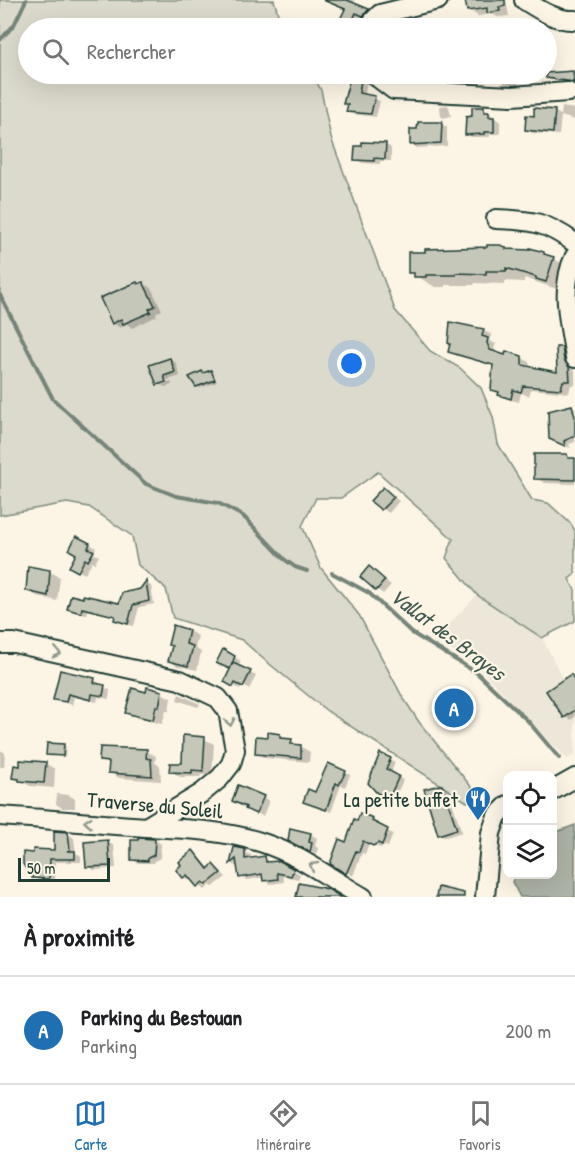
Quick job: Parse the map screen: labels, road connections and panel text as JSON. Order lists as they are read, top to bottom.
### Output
{
  "streets": {
    "street": ["Traverse du Soleil"]
  },
  "one_way": ["Traverse du Soleil"],
  "water": ["Vallat des Brayes"],
  "places": {
    "restaurant": ["La petite buffet"]
  },
  "scale_bar": "50 m",
  "page": {
    "search": "Rechercher",
    "pins": "A",
    "scale": "50 m",
    "heading": "À proximité",
    "list": [
      {
        "mark": "A",
        "name": "Parking du Bestouan",
        "note": "Parking",
        "value": "200 m"
      }
    ],
    "nav": ["Carte", "Itinéraire", "Favoris"]
  }
}
